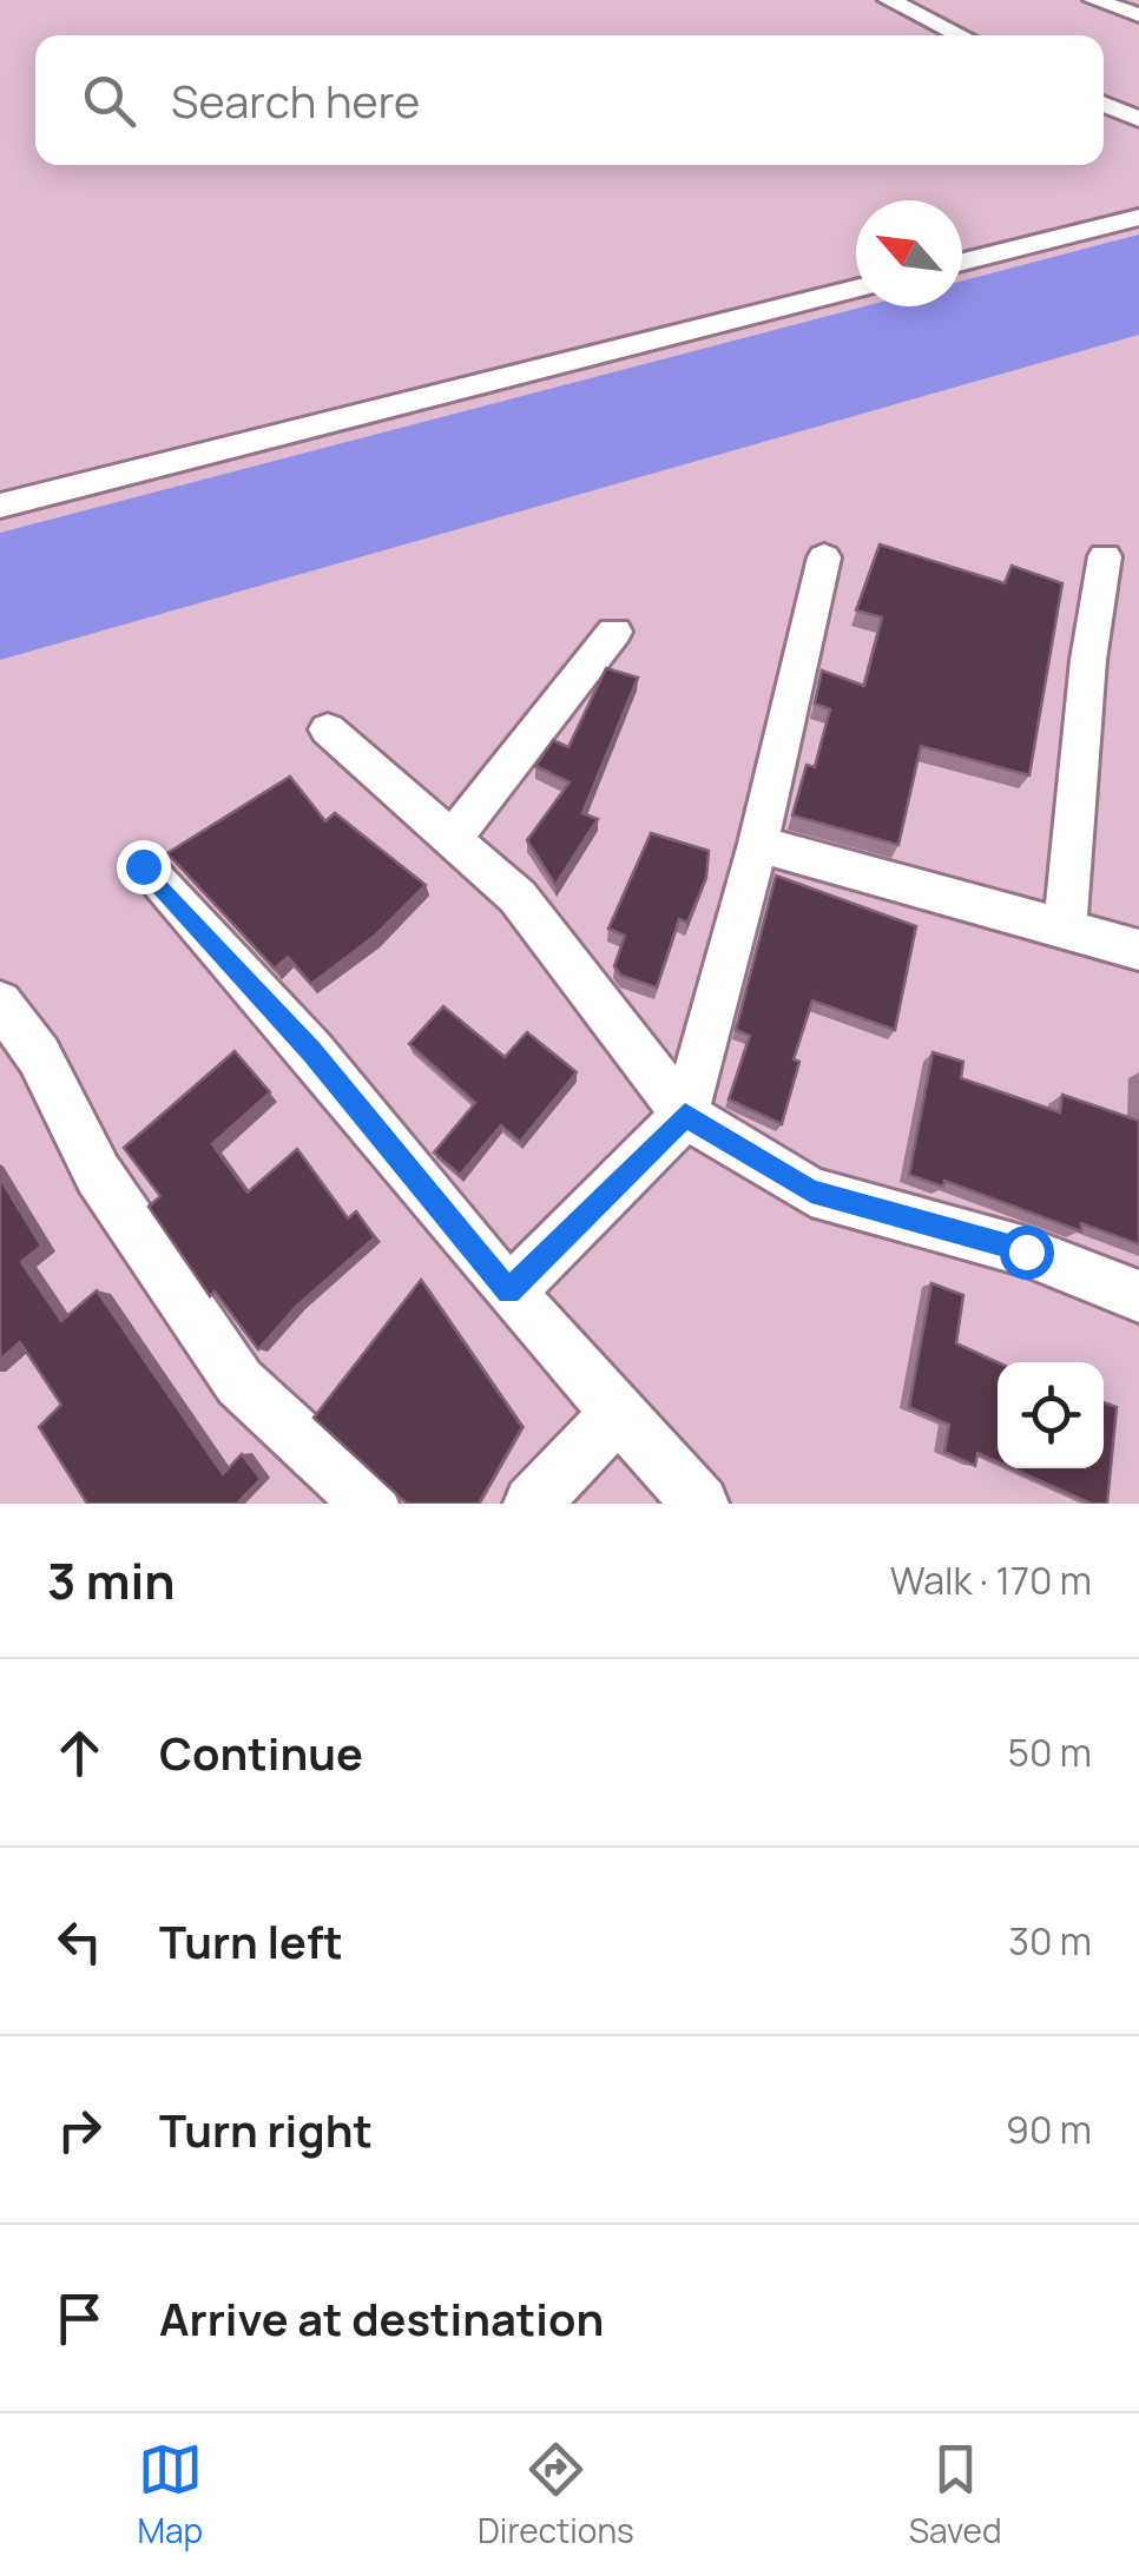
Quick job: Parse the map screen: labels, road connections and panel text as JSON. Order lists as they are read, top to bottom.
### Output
{
  "north": "top left",
  "page": {
    "search": "Search here",
    "heading": ["3 min", "Walk · 170 m"],
    "list": [
      ["Continue", "50 m"],
      ["Turn left", "30 m"],
      ["Turn right", "90 m"],
      "Arrive at destination"
    ],
    "nav": ["Map", "Directions", "Saved"]
  }
}
